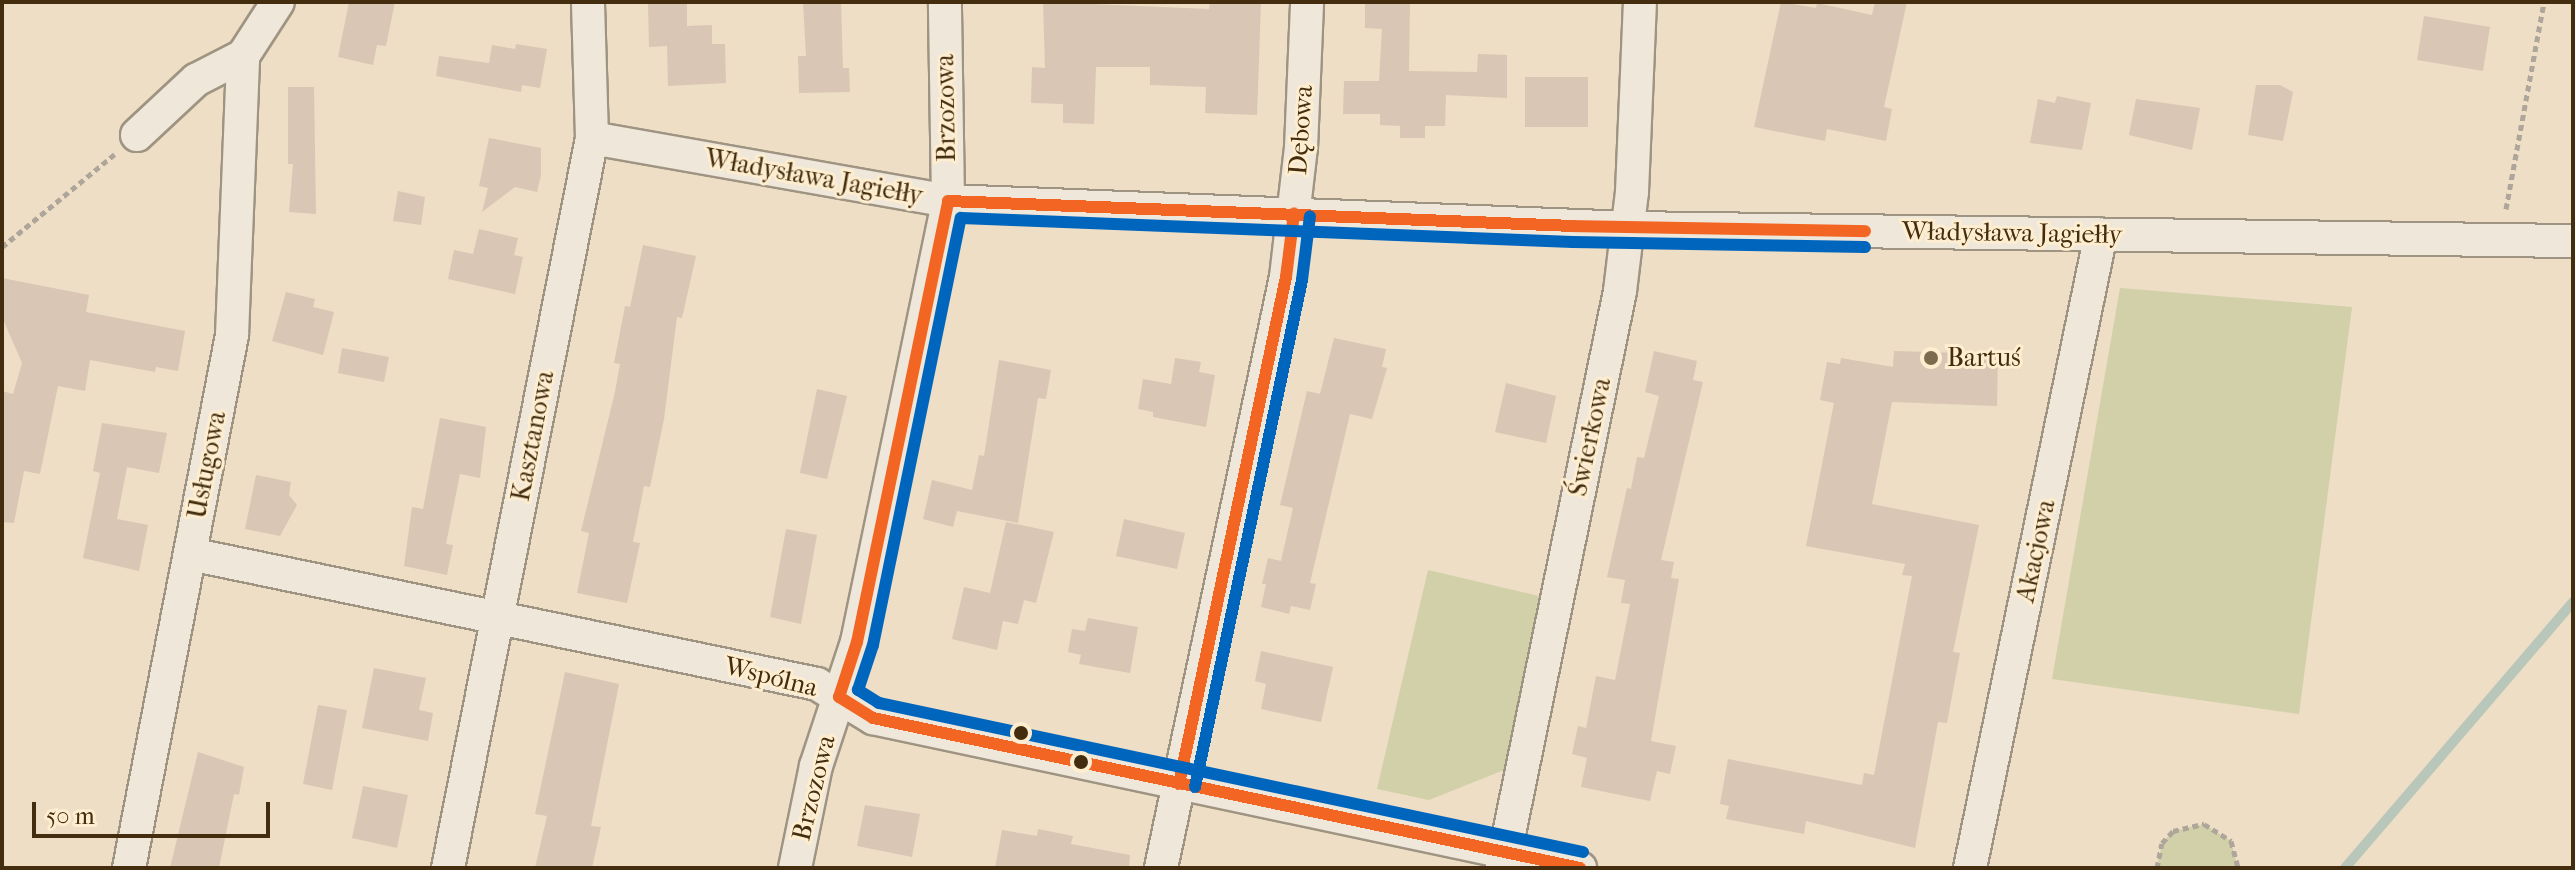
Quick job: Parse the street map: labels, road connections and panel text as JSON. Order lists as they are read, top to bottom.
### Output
{
  "streets": {
    "street": [
      "Brzozowa",
      "Dębowa",
      "Władysława Jagiełły",
      "Kasztanowa",
      "Świerkowa",
      "Usługowa",
      "Akacjowa",
      "Wspólna"
    ]
  },
  "crossings": [
    ["Brzozowa", "Władysława Jagiełły"],
    ["Brzozowa", "Wspólna"],
    ["Dębowa", "Władysława Jagiełły"],
    ["Dębowa", "Wspólna"],
    ["Władysława Jagiełły", "Kasztanowa"],
    ["Władysława Jagiełły", "Świerkowa"],
    ["Władysława Jagiełły", "Akacjowa"],
    ["Kasztanowa", "Wspólna"],
    ["Świerkowa", "Wspólna"],
    ["Usługowa", "Wspólna"]
  ],
  "places": ["Bartuś"],
  "scale_bar": "50 m"
}
